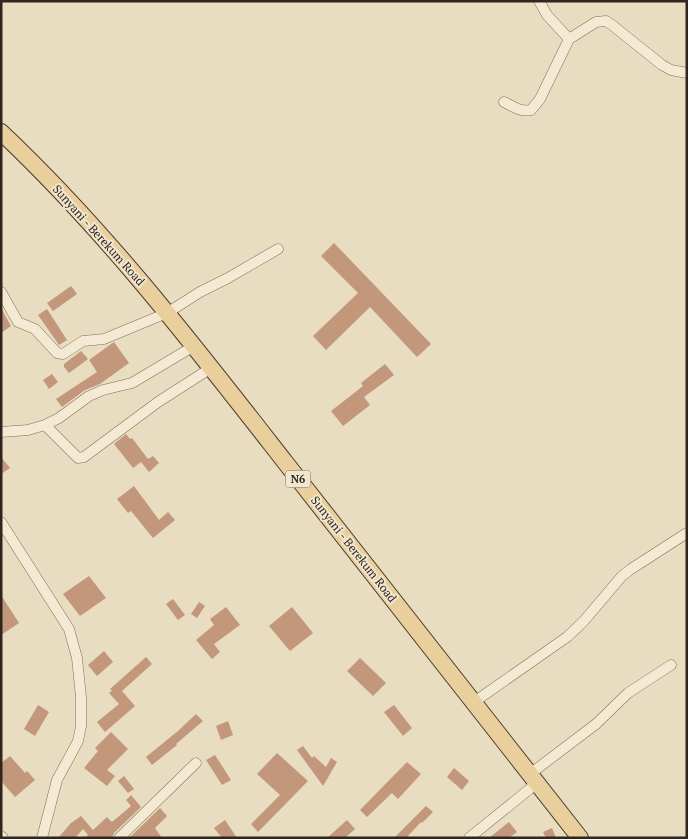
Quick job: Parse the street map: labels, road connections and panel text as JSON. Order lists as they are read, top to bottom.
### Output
{
  "streets": {
    "main road": ["Sunyani - Berekum Road", "N6"]
  }
}
